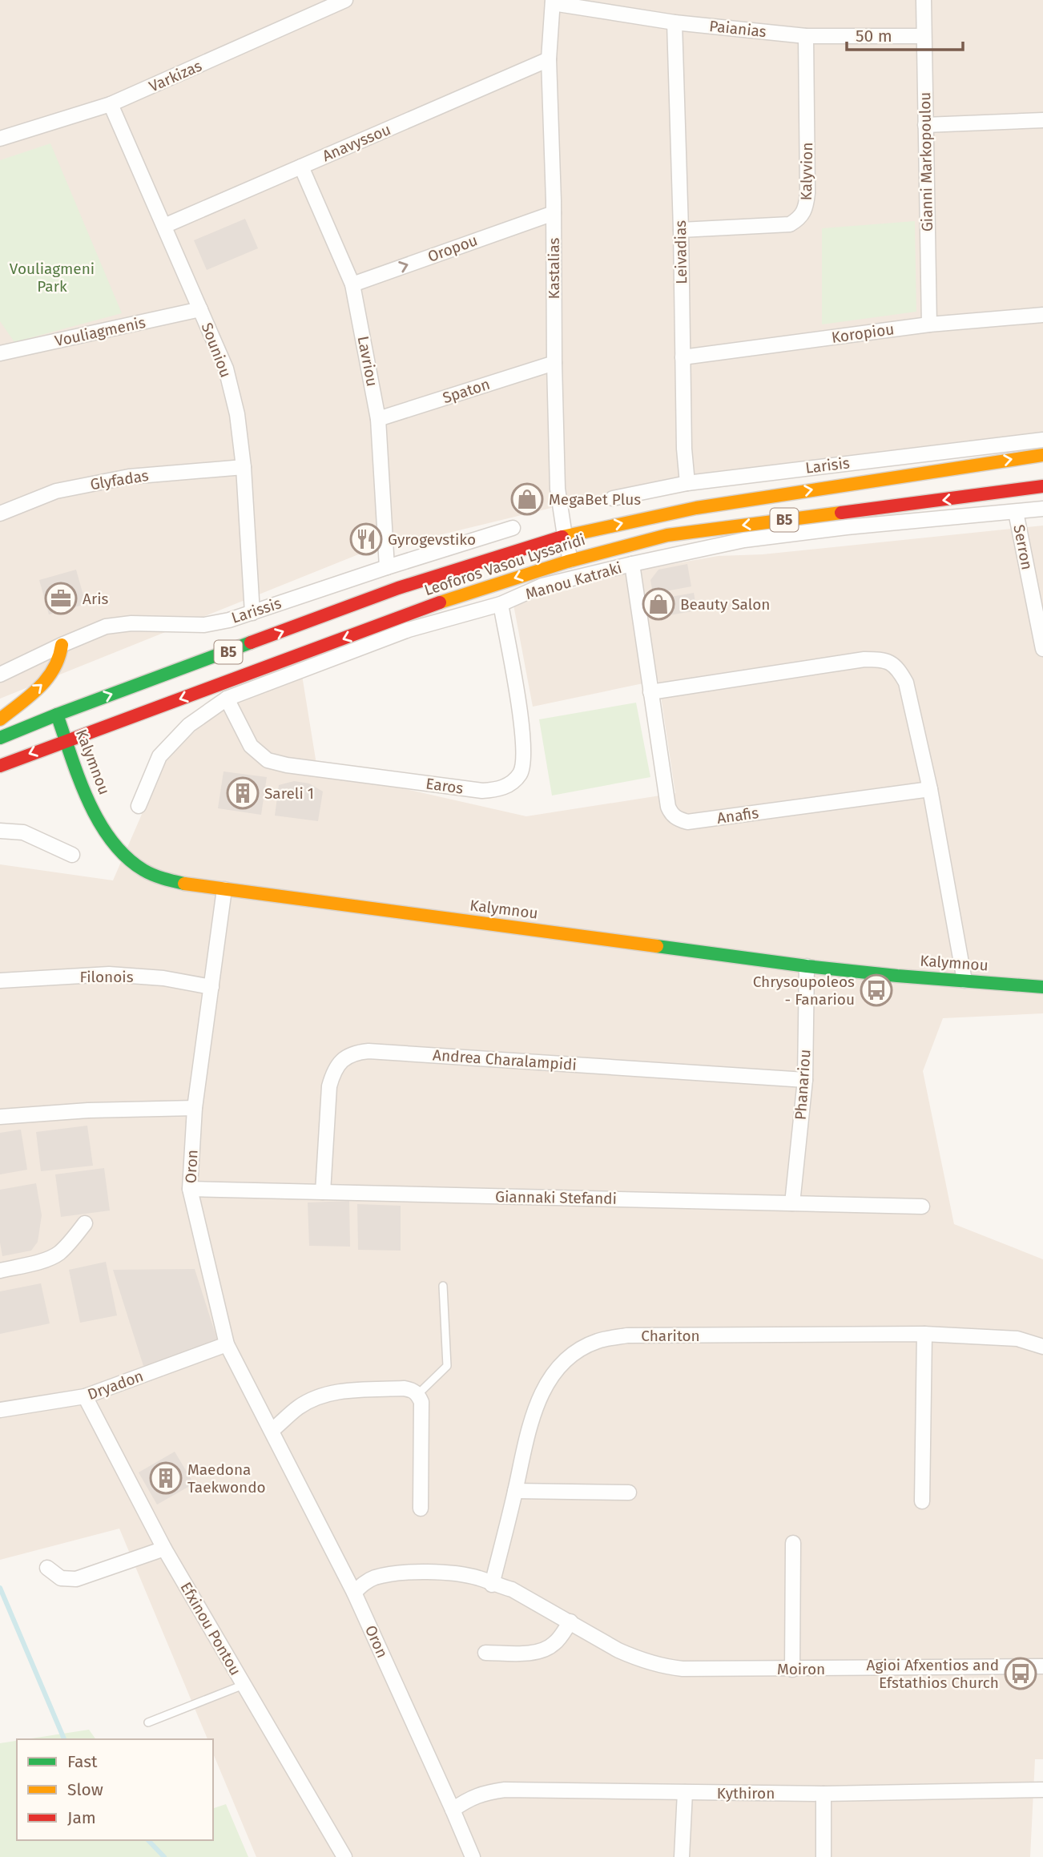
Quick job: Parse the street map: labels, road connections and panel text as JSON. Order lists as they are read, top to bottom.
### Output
{
  "streets": {
    "main road": ["B5", "Leoforos Vasou Lyssaridi", "Kalymnou"],
    "street": [
      "Paianias",
      "Varkizas",
      "Anavyssou",
      "Gianni Markopoulou",
      "Kalyvion",
      "Oropou",
      "Leivadias",
      "Kastalias",
      "Vouliagmenis",
      "Koropiou",
      "Souniou",
      "Lavriou",
      "Spaton",
      "Larisis",
      "Glyfadas",
      "Serron",
      "Manou Katraki",
      "Larissis",
      "Earos",
      "Anafis",
      "Filonois",
      "Andrea Charalampidi",
      "Phanariou",
      "Oron",
      "Giannaki Stefandi",
      "Chariton",
      "Dryadon",
      "Efxinou Pontou",
      "Moiron",
      "Kythiron"
    ]
  },
  "crossings": [
    ["Paianias", "Gianni Markopoulou"],
    ["Paianias", "Kalyvion"],
    ["Paianias", "Leivadias"],
    ["Paianias", "Kastalias"],
    ["Varkizas", "Souniou"],
    ["Anavyssou", "Kastalias"],
    ["Anavyssou", "Souniou"],
    ["Anavyssou", "Lavriou"],
    ["Gianni Markopoulou", "Koropiou"],
    ["Kalyvion", "Leivadias"],
    ["Oropou", "Kastalias"],
    ["Oropou", "Lavriou"],
    ["Leivadias", "Koropiou"],
    ["Leivadias", "Larisis"],
    ["Kastalias", "Spaton"],
    ["Kastalias", "Leoforos Vasou Lyssaridi"],
    ["Vouliagmenis", "Souniou"],
    ["Souniou", "Glyfadas"],
    ["Souniou", "Larissis"],
    ["Lavriou", "Spaton"],
    ["Lavriou", "Larissis"],
    ["Serron", "Manou Katraki"],
    ["Leoforos Vasou Lyssaridi", "Kalymnou"],
    ["Manou Katraki", "Earos"],
    ["Manou Katraki", "Anafis"],
    ["Kalymnou", "Phanariou"],
    ["Kalymnou", "Oron"],
    ["Filonois", "Oron"],
    ["Andrea Charalampidi", "Phanariou"],
    ["Andrea Charalampidi", "Giannaki Stefandi"],
    ["Phanariou", "Giannaki Stefandi"],
    ["Oron", "Giannaki Stefandi"],
    ["Oron", "Dryadon"],
    ["Oron", "Moiron"],
    ["Oron", "Kythiron"],
    ["Chariton", "Moiron"],
    ["Dryadon", "Efxinou Pontou"]
  ],
  "one_way": ["Oropou"],
  "parks": ["Vouliagmeni Park"],
  "places": {
    "shop": ["MegaBet Plus", "Beauty Salon"],
    "restaurant": ["Gyrogevstiko"],
    "office": ["Aris"],
    "building": ["Sareli 1", "Maedona Taekwondo"],
    "bus stop": ["Chrysoupoleos - Fanariou", "Agioi Afxentios and Efstathios Church"]
  },
  "legend": ["Fast", "Slow", "Jam"],
  "scale_bar": "50 m"
}
